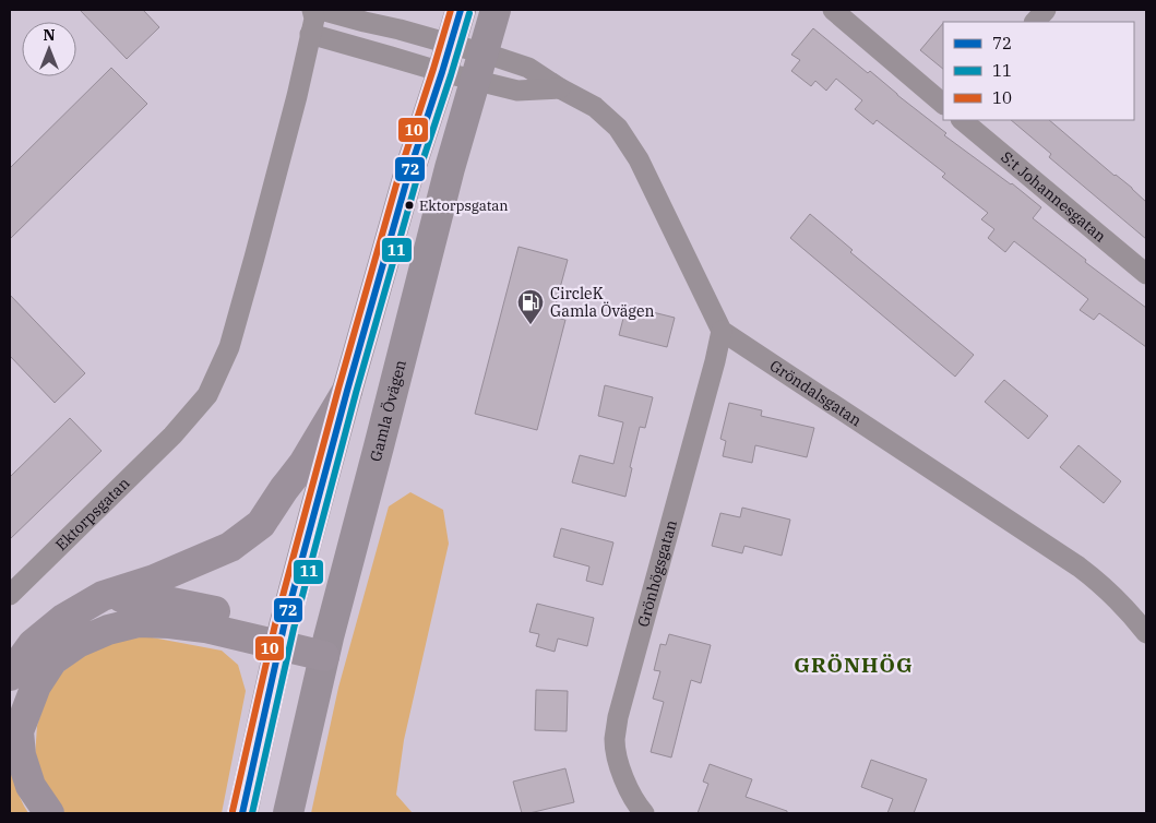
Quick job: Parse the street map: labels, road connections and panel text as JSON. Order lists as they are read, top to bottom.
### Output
{
  "streets": {
    "main road": ["Gamla Övägen"],
    "street": [
      "S:t Johannesgatan",
      "Gröndalsgatan",
      "Ektorpsgatan",
      "Grönhögsgatan"
    ]
  },
  "crossings": [
    ["Gröndalsgatan", "Grönhögsgatan"]
  ],
  "districts": ["GRÖNHÖG"],
  "places": {
    "other": ["Ektorpsgatan"],
    "fuel station": ["CircleK Gamla Övägen"]
  },
  "lines": ["transit line 72", "transit line 10", "transit line 11"],
  "legend": ["72", "11", "10"],
  "north": "top"
}
